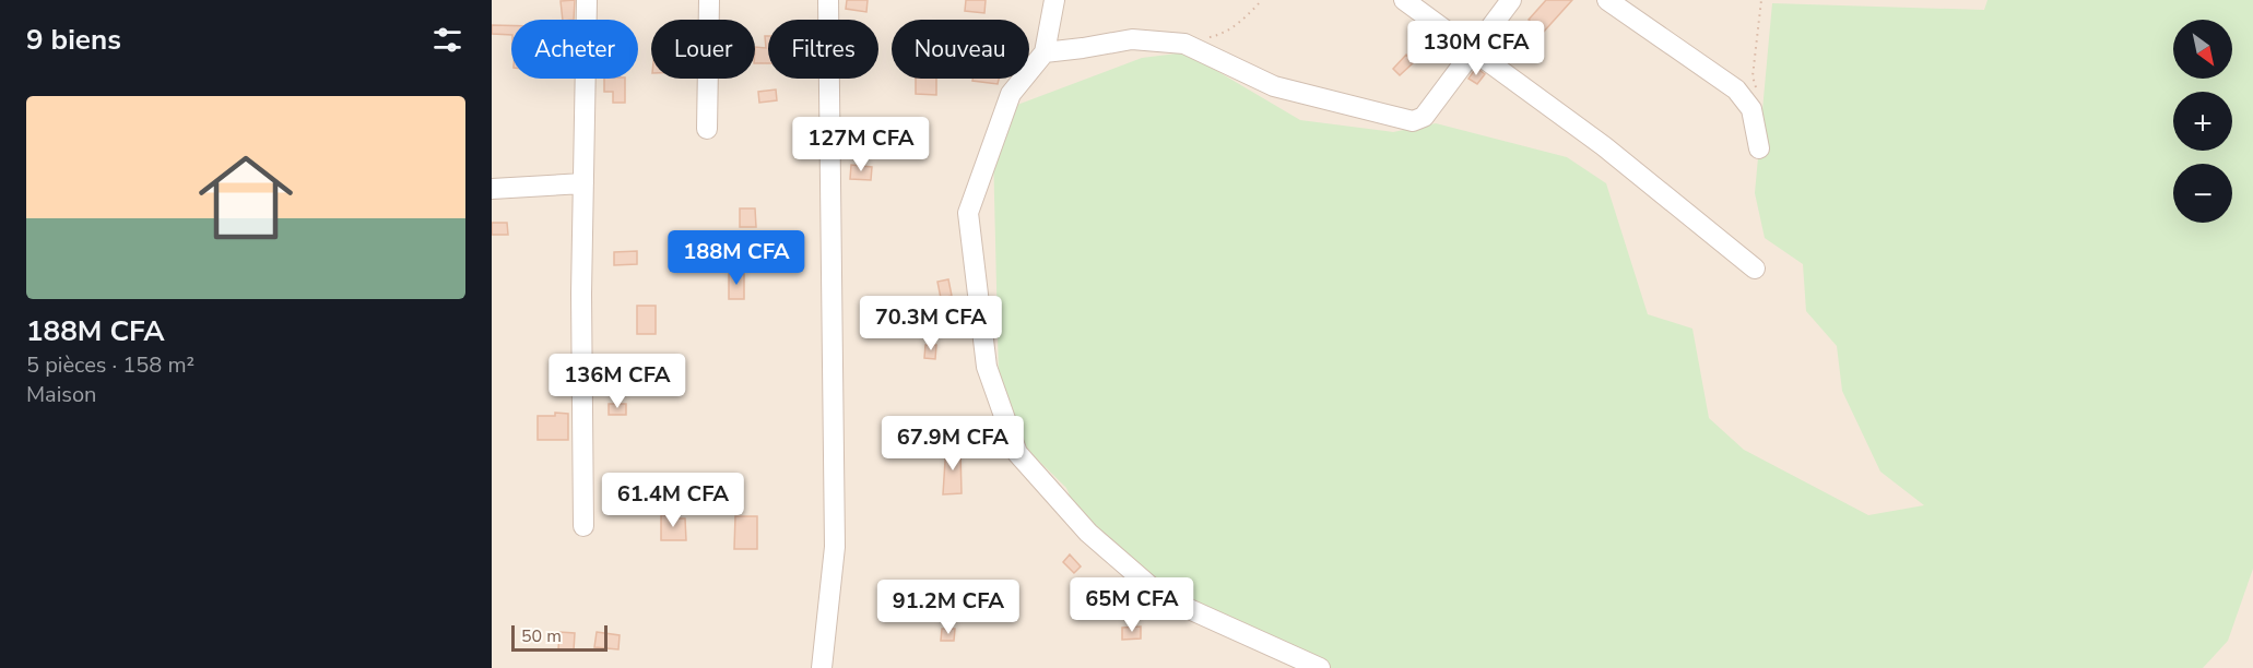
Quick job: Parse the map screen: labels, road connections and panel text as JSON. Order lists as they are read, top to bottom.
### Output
{
  "scale_bar": "50 m",
  "north": "bottom right",
  "page": {
    "heading": "9 biens",
    "map_buttons": ["+", "−"],
    "chip": [
      "Acheter",
      "Louer",
      "Filtres",
      "Nouveau"
    ],
    "price": [
      "130M CFA",
      "127M CFA",
      "188M CFA",
      "70.3M CFA",
      "136M CFA",
      "67.9M CFA",
      "61.4M CFA",
      "65M CFA",
      "91.2M CFA"
    ],
    "list": [
      {
        "name": "188M CFA",
        "note": "5 pièces · 158 m² · Maison"
      }
    ],
    "scale": "50 m"
  }
}
